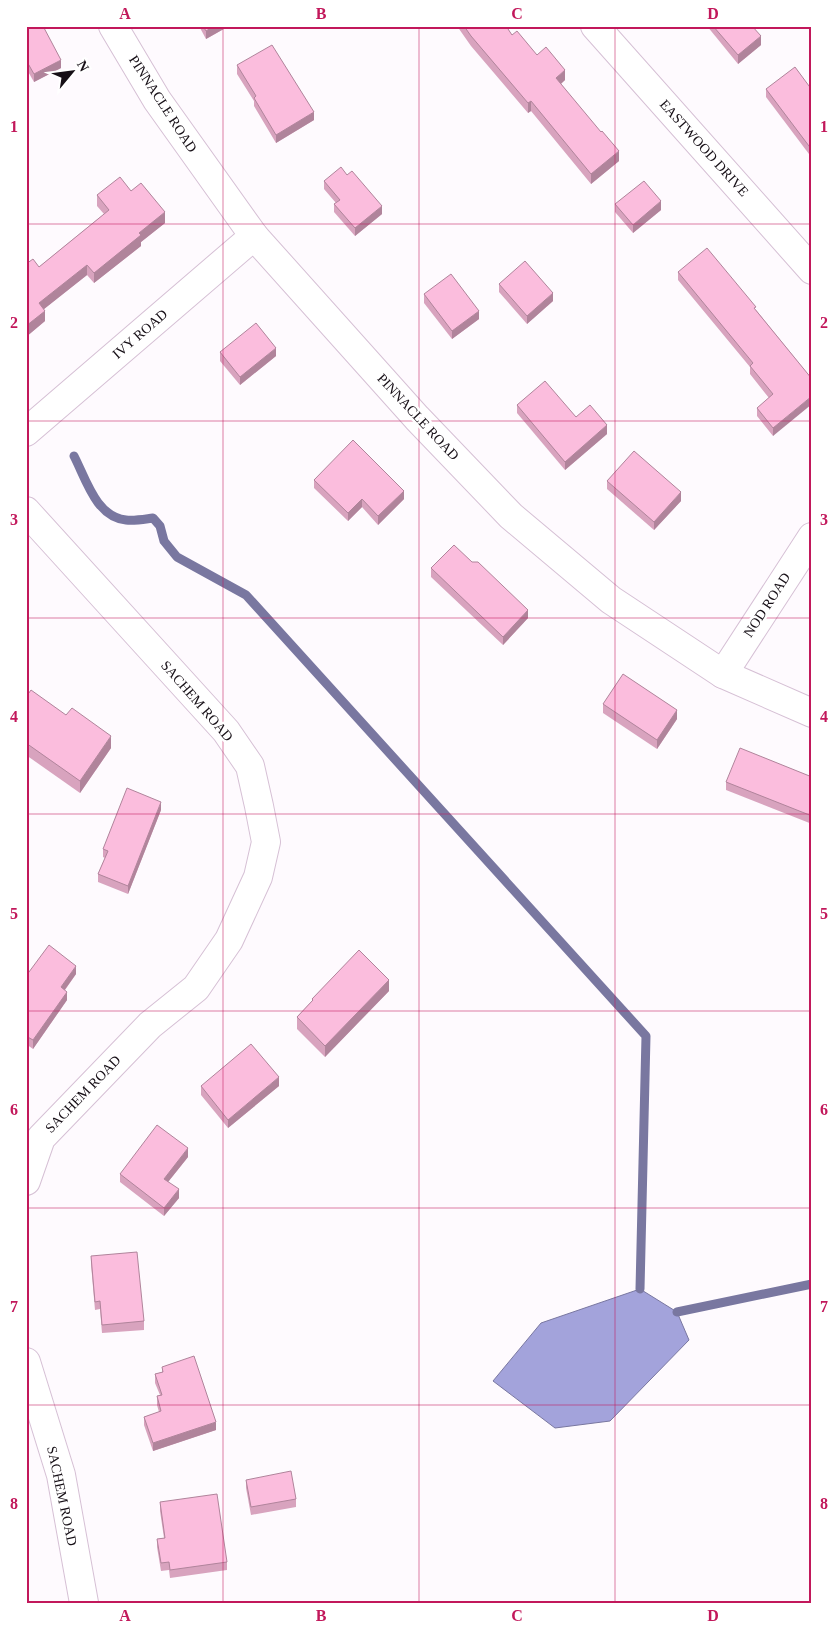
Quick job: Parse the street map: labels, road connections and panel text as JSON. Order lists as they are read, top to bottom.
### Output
{
  "streets": {
    "street": [
      "PINNACLE ROAD",
      "EASTWOOD DRIVE",
      "IVY ROAD",
      "NOD ROAD",
      "SACHEM ROAD"
    ]
  },
  "crossings": [
    ["PINNACLE ROAD", "IVY ROAD"],
    ["PINNACLE ROAD", "NOD ROAD"]
  ],
  "north": "top right",
  "grid": {
    "columns": [
      "A",
      "B",
      "C",
      "D"
    ],
    "rows": [
      "1",
      "2",
      "3",
      "4",
      "5",
      "6",
      "7",
      "8"
    ]
  }
}
